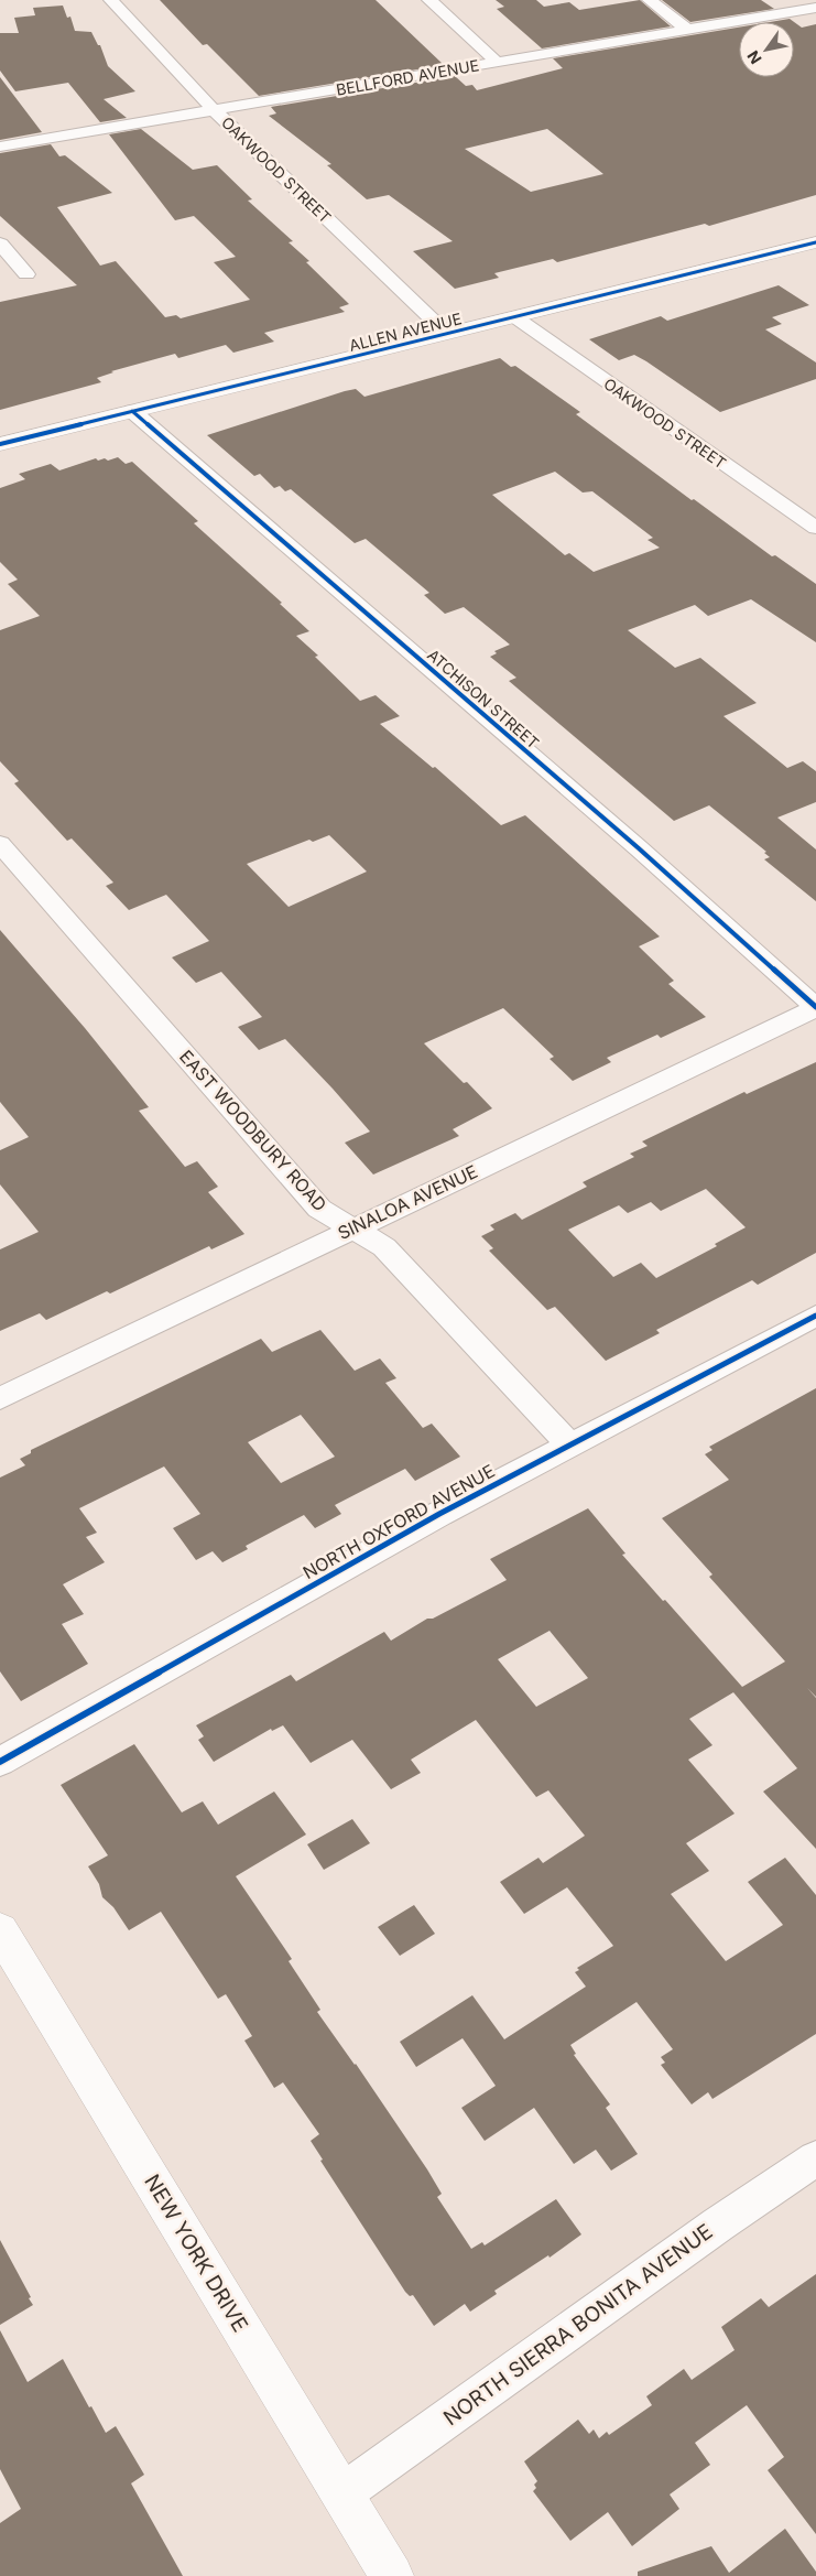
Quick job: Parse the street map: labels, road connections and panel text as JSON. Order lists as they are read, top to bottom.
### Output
{
  "streets": {
    "street": [
      "BELLFORD AVENUE",
      "OAKWOOD STREET",
      "ALLEN AVENUE",
      "ATCHISON STREET",
      "EAST WOODBURY ROAD",
      "SINALOA AVENUE",
      "NORTH OXFORD AVENUE",
      "NEW YORK DRIVE",
      "NORTH SIERRA BONITA AVENUE"
    ]
  },
  "crossings": [
    ["BELLFORD AVENUE", "OAKWOOD STREET"],
    ["OAKWOOD STREET", "ALLEN AVENUE"],
    ["ALLEN AVENUE", "ATCHISON STREET"],
    ["ATCHISON STREET", "SINALOA AVENUE"],
    ["EAST WOODBURY ROAD", "SINALOA AVENUE"],
    ["EAST WOODBURY ROAD", "NORTH OXFORD AVENUE"],
    ["NEW YORK DRIVE", "NORTH SIERRA BONITA AVENUE"]
  ],
  "north": "bottom left"
}
